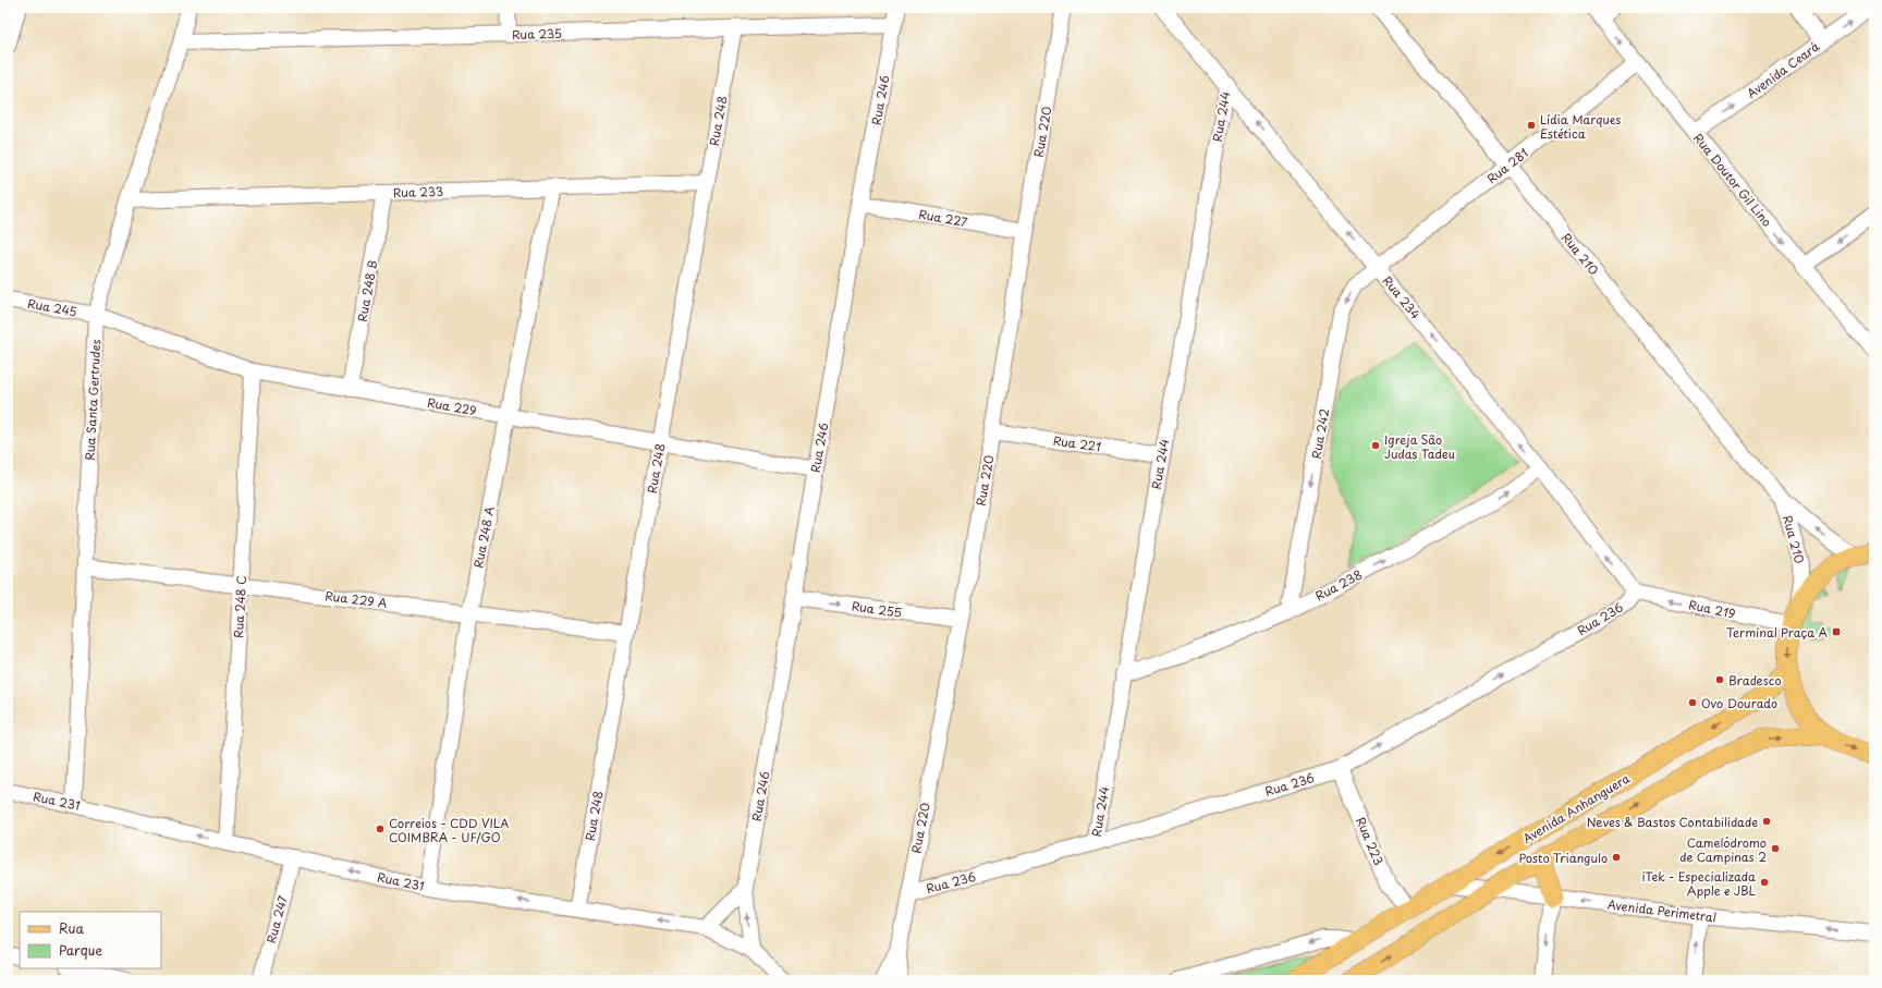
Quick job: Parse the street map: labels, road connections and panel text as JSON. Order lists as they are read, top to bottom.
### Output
{
  "streets": {
    "main road": ["Avenida Anhanguera"],
    "street": [
      "Rua 235",
      "Avenida Ceará",
      "Rua 246",
      "Rua 244",
      "Rua 248",
      "Rua 220",
      "Rua 281",
      "Rua Doutor Gil Lino",
      "Rua 233",
      "Rua 227",
      "Rua 210",
      "Rua 248 B",
      "Rua 234",
      "Rua 245",
      "Rua Santa Gertrudes",
      "Rua 229",
      "Rua 242",
      "Rua 221",
      "Rua 248 A",
      "Rua 238",
      "Rua 229 A",
      "Rua 248 C",
      "Rua 255",
      "Rua 219",
      "Rua 236",
      "Rua 231",
      "Rua 223",
      "Avenida Perimetral",
      "Rua 247"
    ]
  },
  "crossings": [
    ["Rua 235", "Rua 246"],
    ["Rua 235", "Rua 248"],
    ["Rua 235", "Rua Santa Gertrudes"],
    ["Avenida Ceará", "Rua Doutor Gil Lino"],
    ["Rua 246", "Rua 227"],
    ["Rua 246", "Rua 229"],
    ["Rua 246", "Rua 255"],
    ["Rua 246", "Rua 231"],
    ["Rua 244", "Rua 234"],
    ["Rua 244", "Rua 221"],
    ["Rua 244", "Rua 238"],
    ["Rua 244", "Rua 236"],
    ["Rua 248", "Rua 233"],
    ["Rua 248", "Rua 229"],
    ["Rua 248", "Rua 229 A"],
    ["Rua 248", "Rua 231"],
    ["Rua 220", "Rua 227"],
    ["Rua 220", "Rua 221"],
    ["Rua 220", "Rua 255"],
    ["Rua 220", "Rua 236"],
    ["Rua 281", "Rua Doutor Gil Lino"],
    ["Rua 281", "Rua 210"],
    ["Rua 281", "Rua 234"],
    ["Rua 281", "Rua 242"],
    ["Rua 233", "Rua 248 B"],
    ["Rua 233", "Rua Santa Gertrudes"],
    ["Rua 233", "Rua 248 A"],
    ["Rua 248 B", "Rua 229"],
    ["Rua 234", "Rua 242"],
    ["Rua 234", "Rua 238"],
    ["Rua 234", "Rua 219"],
    ["Rua 234", "Rua 236"],
    ["Rua 245", "Rua Santa Gertrudes"],
    ["Rua 245", "Rua 229"],
    ["Rua Santa Gertrudes", "Rua 229"],
    ["Rua Santa Gertrudes", "Rua 229 A"],
    ["Rua Santa Gertrudes", "Rua 231"],
    ["Rua 229", "Rua 248 A"],
    ["Rua 229", "Rua 248 C"],
    ["Rua 242", "Rua 238"],
    ["Rua 248 A", "Rua 229 A"],
    ["Rua 248 A", "Rua 231"],
    ["Rua 229 A", "Rua 248 C"],
    ["Rua 248 C", "Rua 231"],
    ["Rua 219", "Rua 236"],
    ["Rua 236", "Rua 223"],
    ["Rua 231", "Rua 247"],
    ["Avenida Anhanguera", "Rua 223"],
    ["Avenida Anhanguera", "Avenida Perimetral"]
  ],
  "one_way": [
    "Avenida Ceará",
    "Rua Doutor Gil Lino",
    "Rua 234",
    "Rua 242",
    "Rua 238",
    "Rua 255",
    "Rua 219",
    "Rua 236",
    "Rua 231",
    "Avenida Perimetral"
  ],
  "places": {
    "other": [
      "Lídia Marques Estética",
      "Igreja São Judas Tadeu",
      "Bradesco",
      "Ovo Dourado",
      "Neves & Bastos Contabilidade",
      "Correios - CDD VILA COIMBRA - UF/GO",
      "Camelódromo de Campinas 2",
      "Posto Triangulo",
      "iTek - Especializada Apple e JBL"
    ],
    "transit": ["Terminal Praça A"]
  },
  "legend": ["Rua", "Parque"]
}
